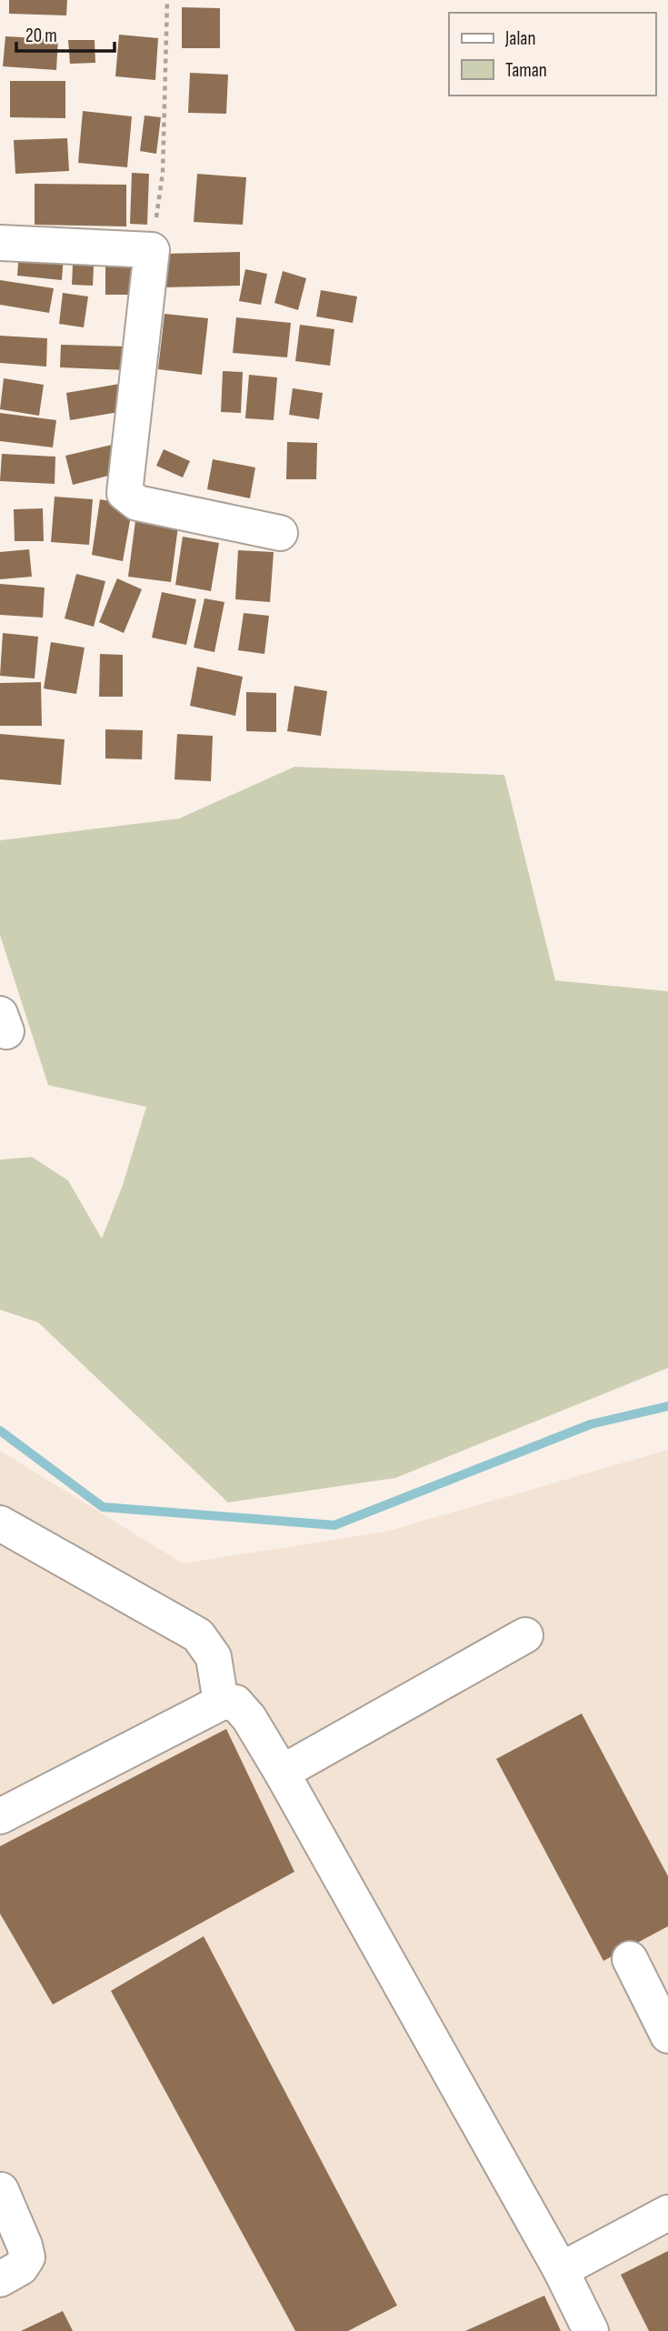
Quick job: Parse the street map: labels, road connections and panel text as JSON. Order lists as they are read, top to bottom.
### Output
{
  "legend": ["Jalan", "Taman"],
  "scale_bar": "20 m"
}
